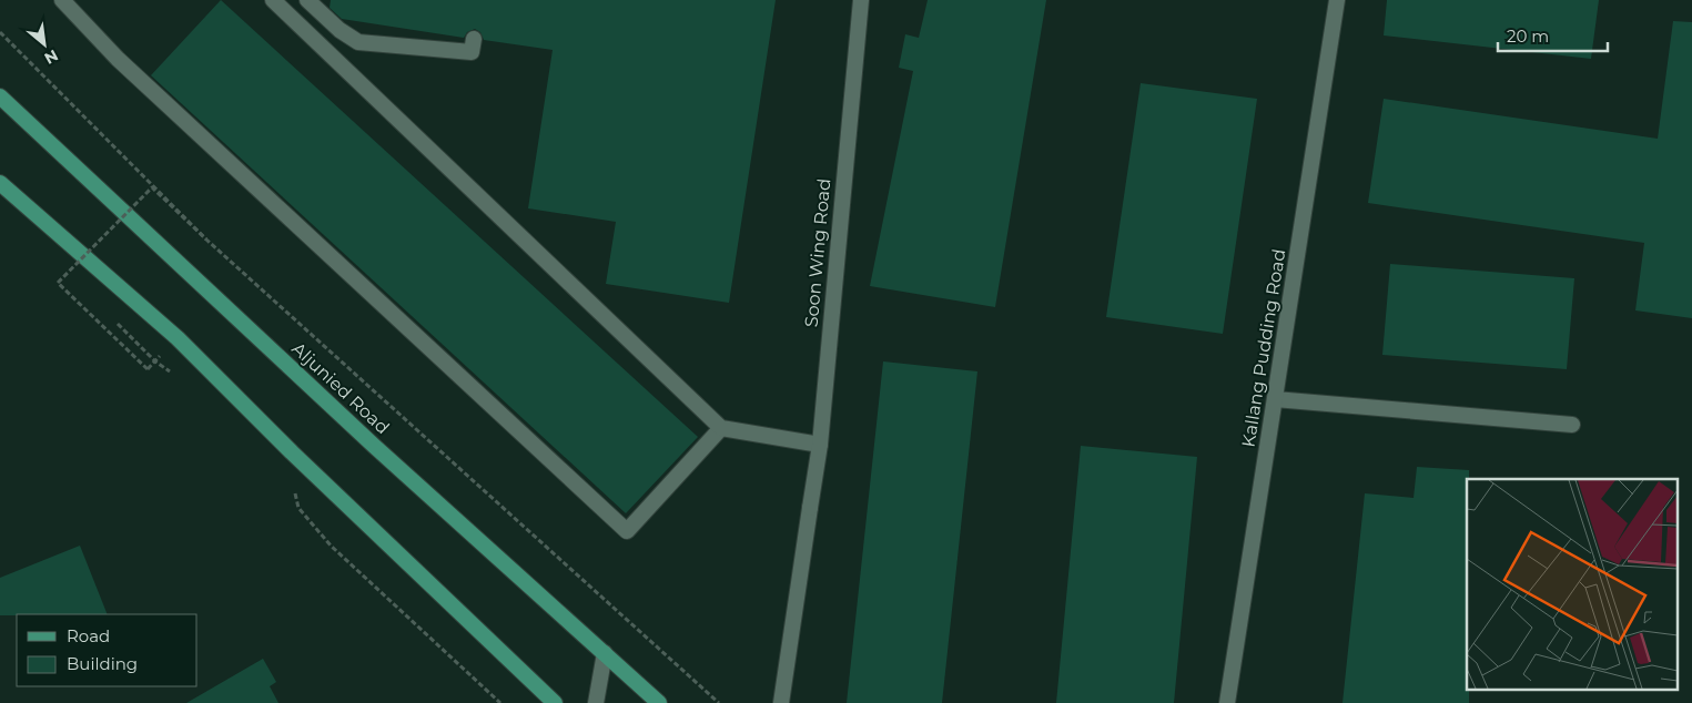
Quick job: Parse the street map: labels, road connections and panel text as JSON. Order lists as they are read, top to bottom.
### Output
{
  "streets": {
    "main road": ["Aljunied Road"],
    "street": ["Soon Wing Road", "Kallang Pudding Road"]
  },
  "legend": ["Road", "Building"],
  "scale_bar": "20 m",
  "north": "bottom right"
}
